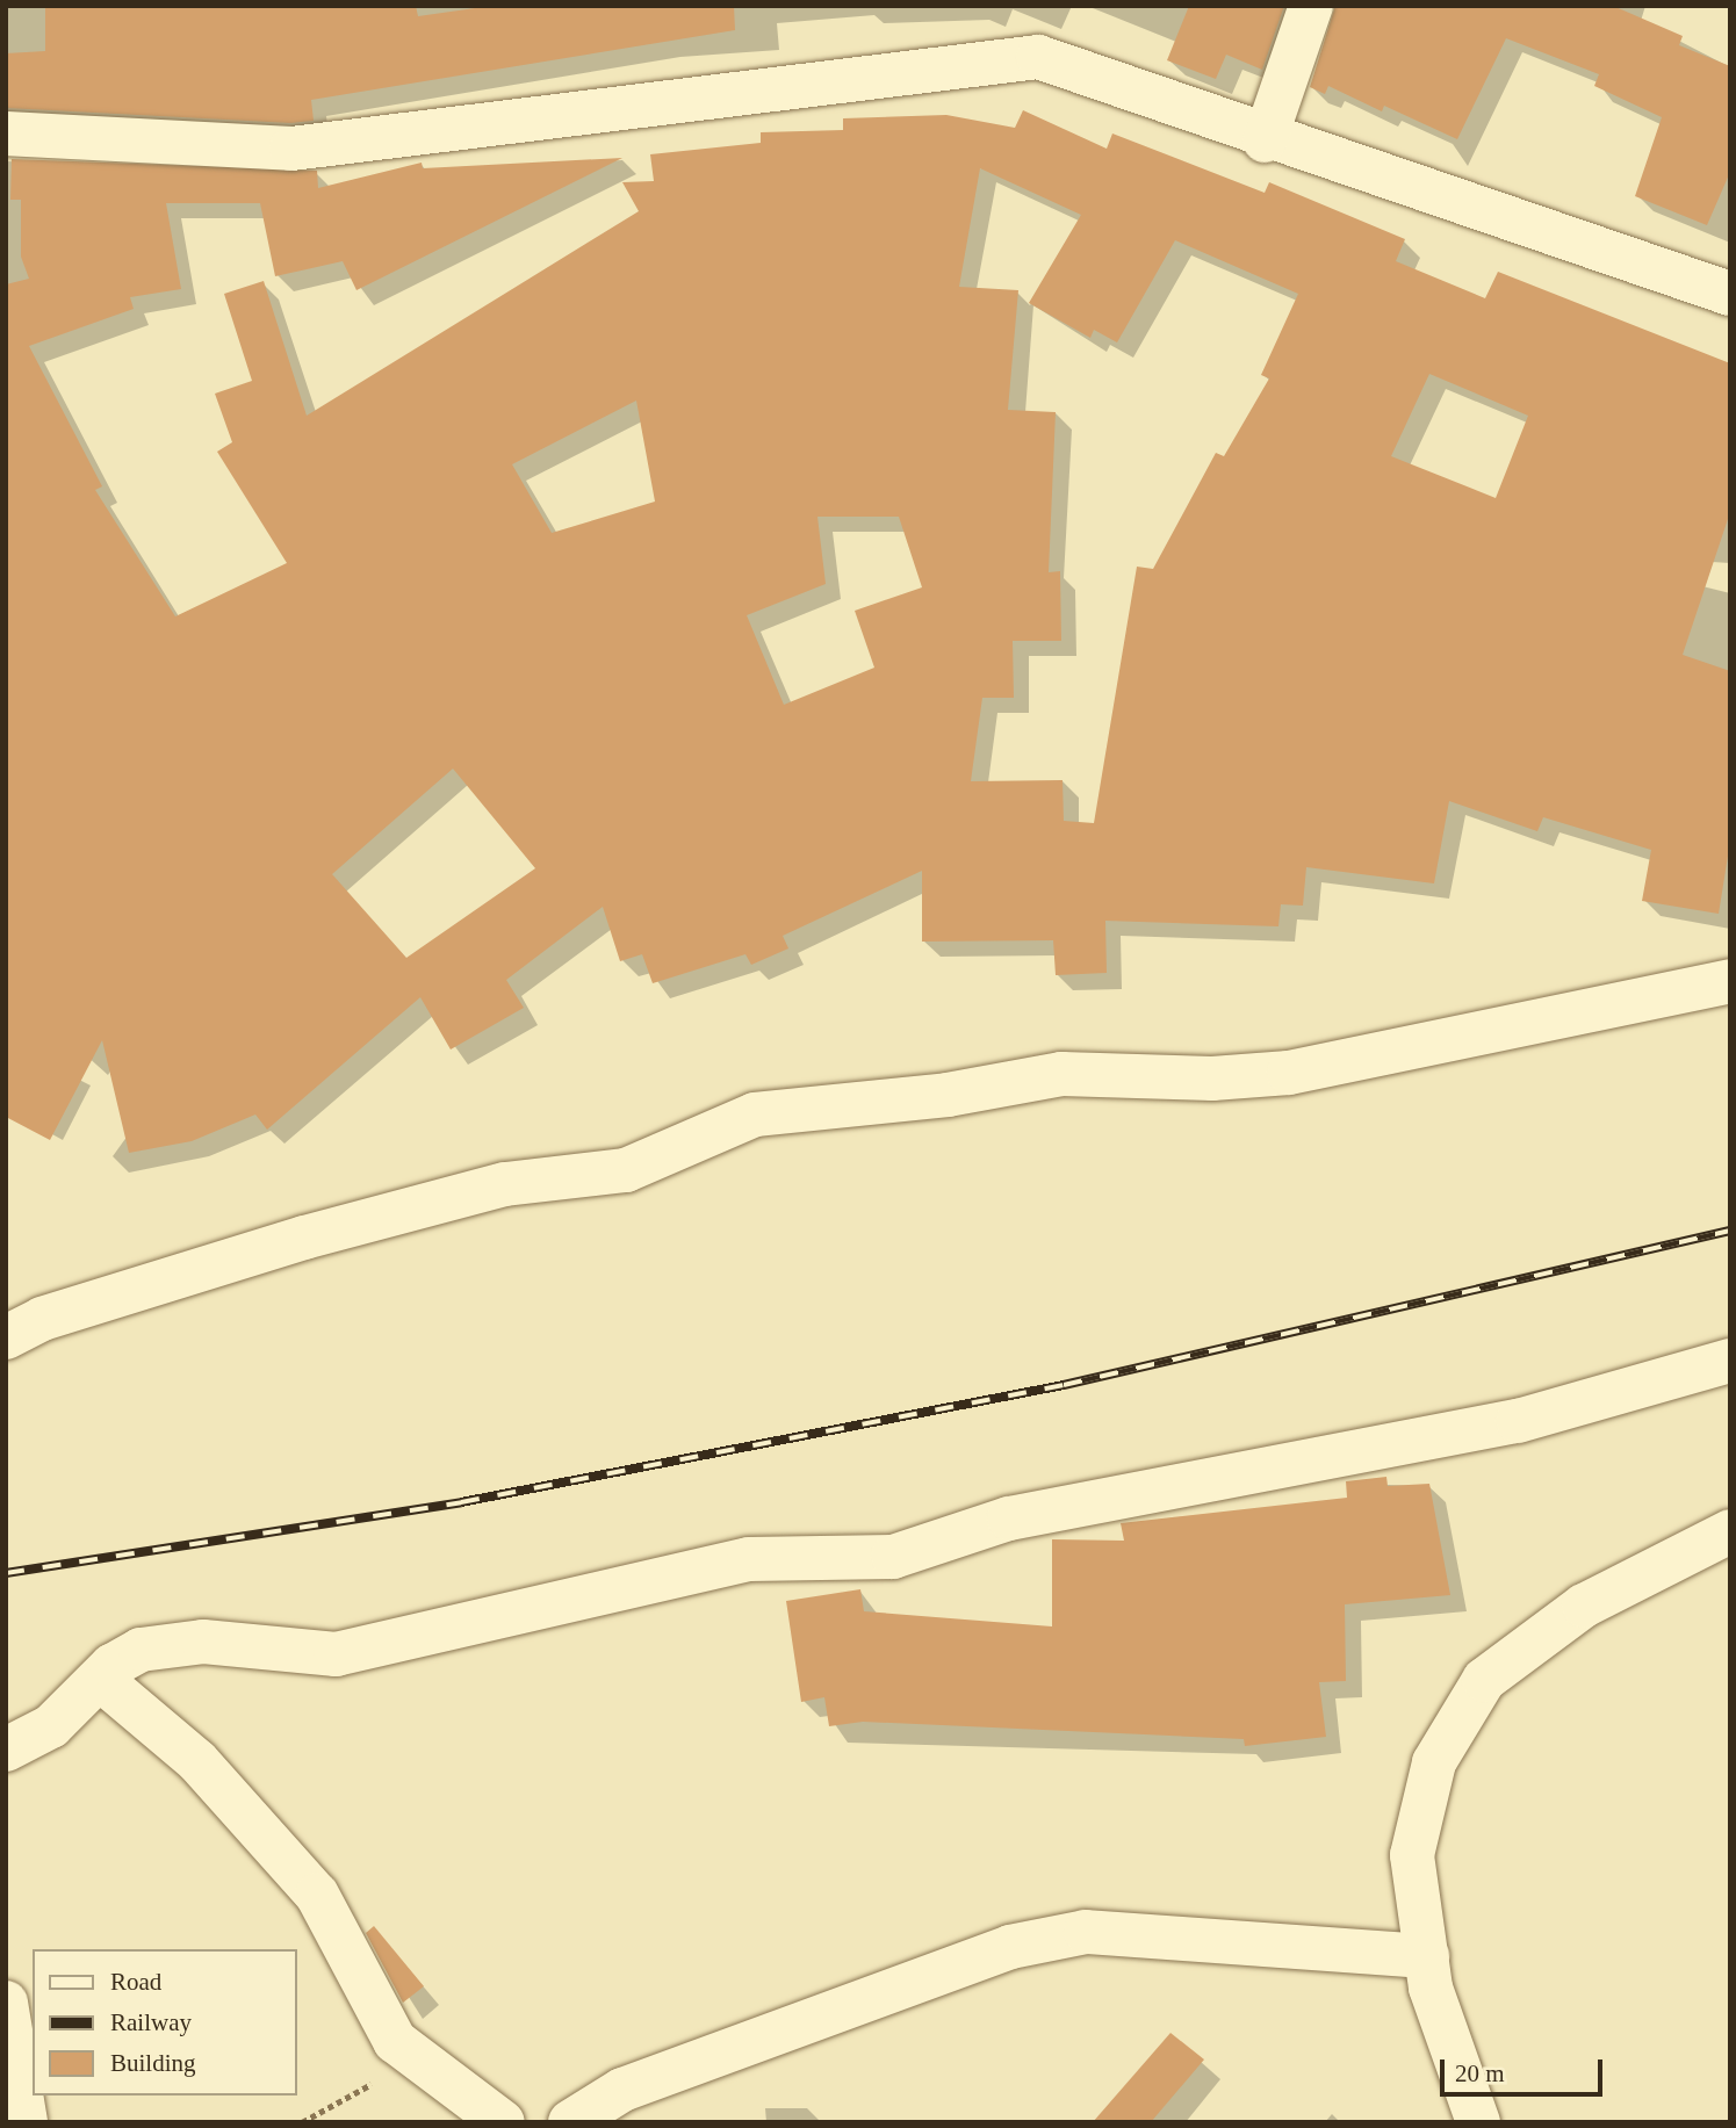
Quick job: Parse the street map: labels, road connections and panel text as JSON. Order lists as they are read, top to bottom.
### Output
{
  "legend": ["Road", "Railway", "Building"],
  "scale_bar": "20 m"
}
